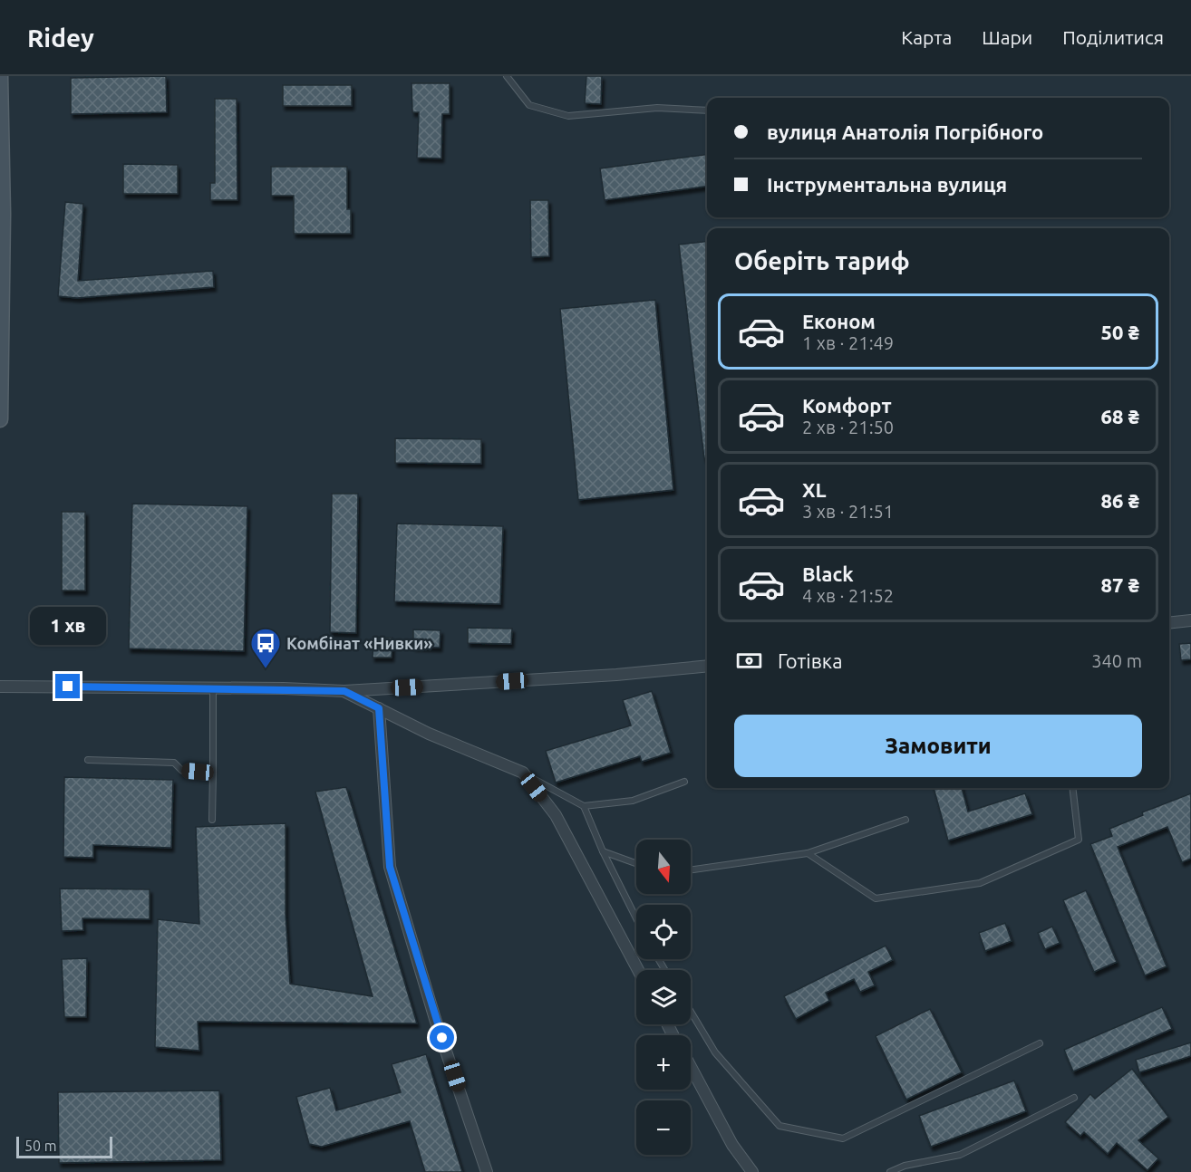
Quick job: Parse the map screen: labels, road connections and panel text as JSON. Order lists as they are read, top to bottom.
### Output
{
  "places": {
    "bus stop": ["Комбінат «Нивки»"]
  },
  "scale_bar": "50 m",
  "north": "bottom",
  "page": {
    "header": "Ridey",
    "nav": ["Карта", "Шари", "Поділитися"],
    "banner": ["вулиця Анатолія Погрібного", "Інструментальна вулиця"],
    "heading": "Оберіть тариф",
    "list": [
      {
        "name": "Економ",
        "note": "1 хв · 21:49",
        "value": "50 ₴"
      },
      {
        "name": "Комфорт",
        "note": "2 хв · 21:50",
        "value": "68 ₴"
      },
      {
        "name": "XL",
        "note": "3 хв · 21:51",
        "value": "86 ₴"
      },
      {
        "name": "Black",
        "note": "4 хв · 21:52",
        "value": "87 ₴"
      }
    ],
    "bubble": "1 хв",
    "pay": ["Готівка", "340 m"],
    "buttons": "Замовити",
    "map_buttons": ["+", "−"],
    "scale": "50 m"
  }
}
